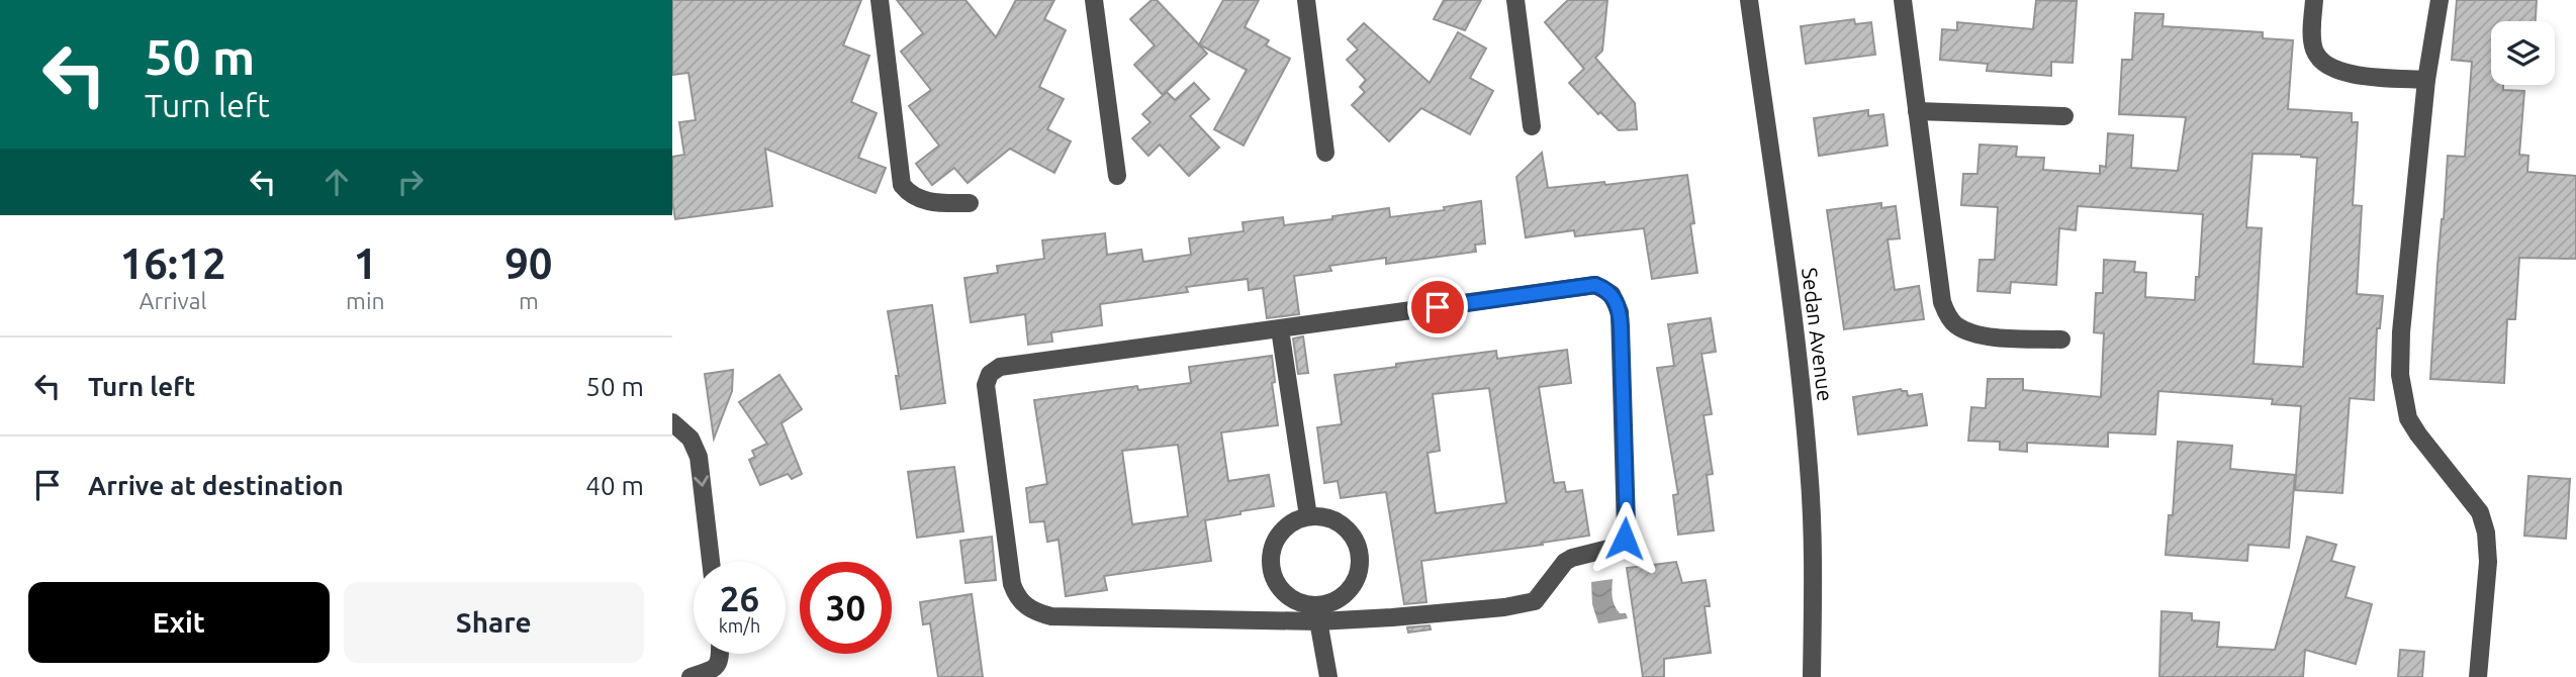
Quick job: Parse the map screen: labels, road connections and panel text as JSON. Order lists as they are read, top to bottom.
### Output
{
  "streets": {
    "street": ["Sedan Avenue"]
  },
  "page": {
    "turn": ["50 m", "Turn left"],
    "eta": [
      "16:12",
      "Arrival",
      "1",
      "min",
      "90",
      "m"
    ],
    "list": [
      {
        "name": "Turn left",
        "value": "50 m"
      },
      {
        "name": "Arrive at destination",
        "value": "40 m"
      }
    ],
    "speed": "26 km/h",
    "limit": "30",
    "buttons": ["Exit", "Share"]
  }
}
